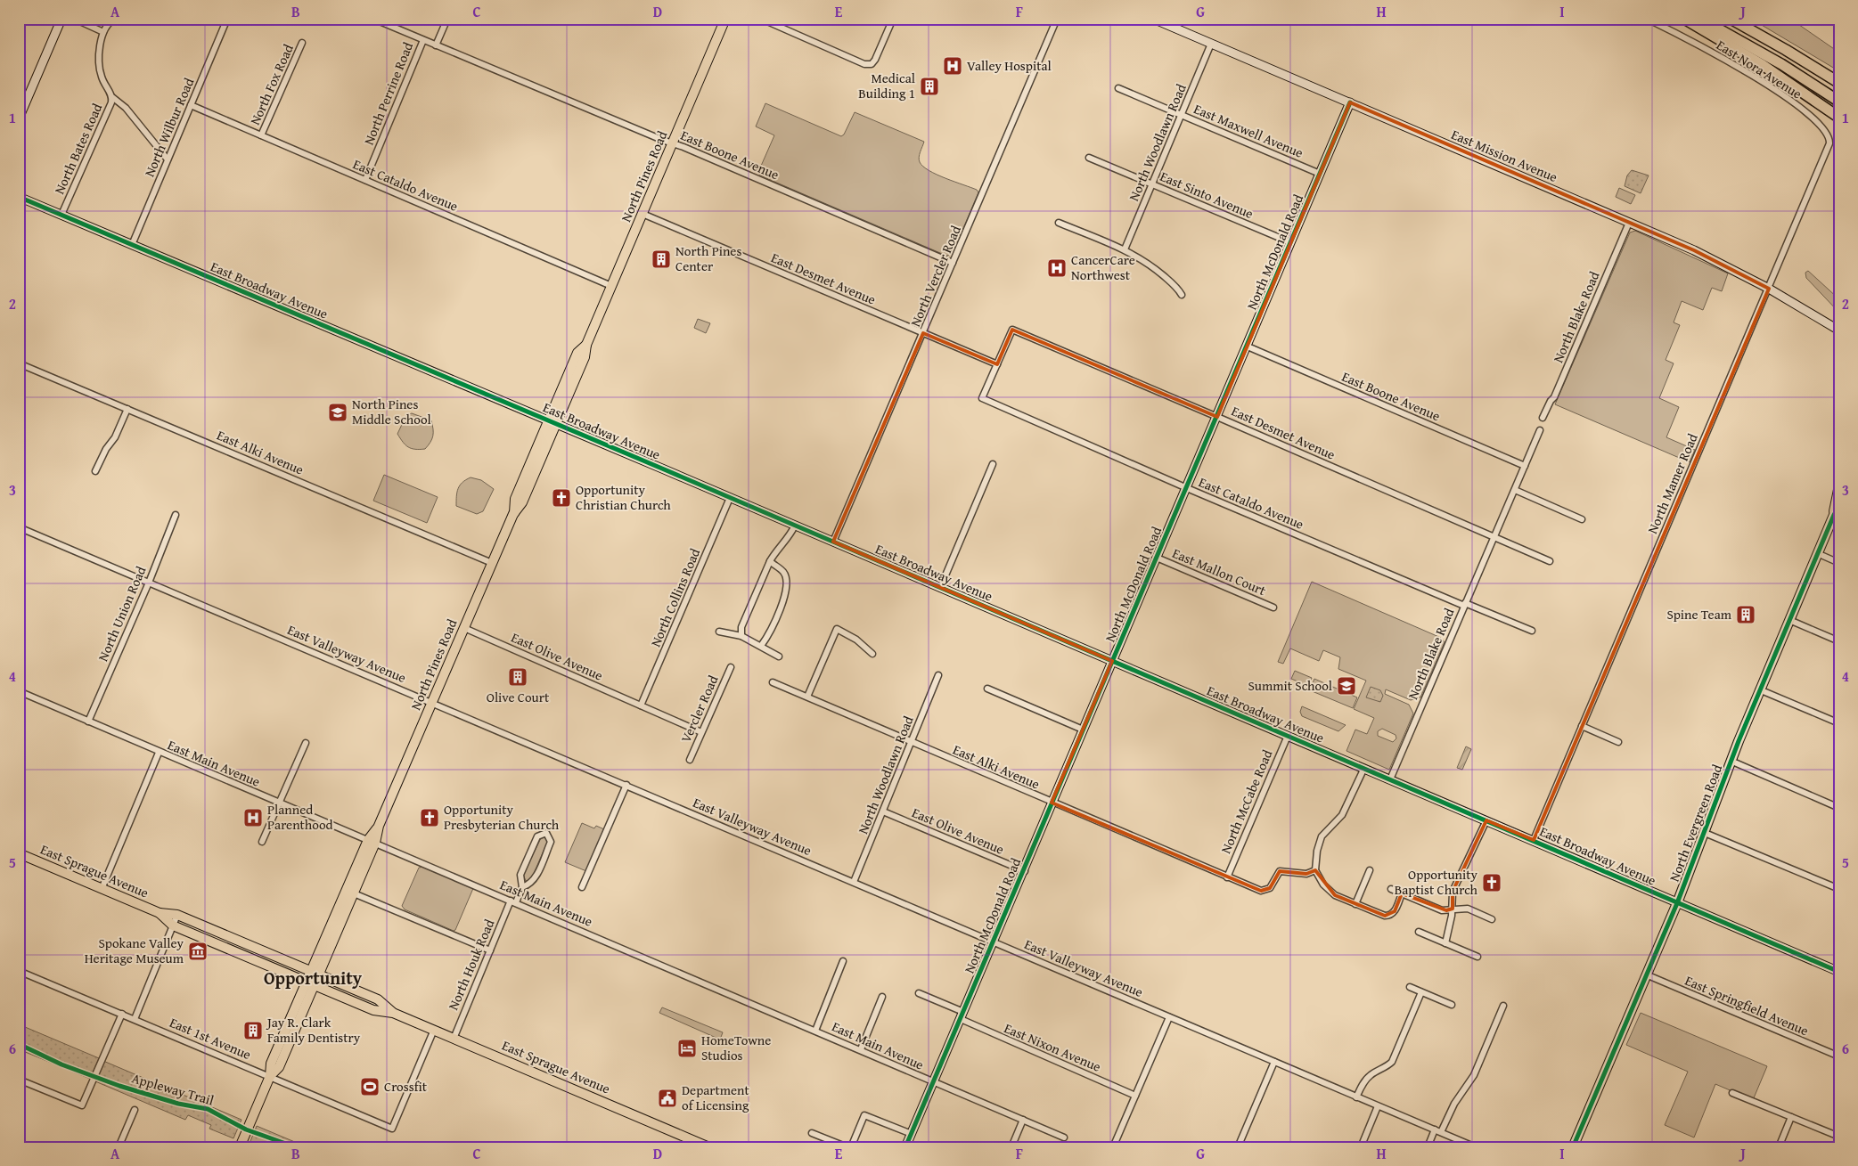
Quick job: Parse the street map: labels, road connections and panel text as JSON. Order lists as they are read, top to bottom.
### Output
{
  "streets": {
    "main road": ["North Pines Road", "North Evergreen Road", "East Sprague Avenue"],
    "street": [
      "East Nora Avenue",
      "North Fox Road",
      "North Perrine Road",
      "North Wilbur Road",
      "East Maxwell Avenue",
      "North Woodlawn Road",
      "North Bates Road",
      "East Boone Avenue",
      "East Mission Avenue",
      "East Cataldo Avenue",
      "East Sinto Avenue",
      "North McDonald Road",
      "North Vercler Road",
      "East Desmet Avenue",
      "East Broadway Avenue",
      "North Blake Road",
      "East Alki Avenue",
      "North Mamer Road",
      "East Mallon Court",
      "North Collins Road",
      "North Union Road",
      "East Valleyway Avenue",
      "East Olive Avenue",
      "Vercler Road",
      "East Main Avenue",
      "North McCabe Road",
      "North Houk Road",
      "East Springfield Avenue",
      "East 1st Avenue",
      "East Nixon Avenue"
    ],
    "cycle path": ["Appleway Trail"]
  },
  "crossings": [
    ["East Nora Avenue", "North Mamer Road"],
    ["North Fox Road", "East Cataldo Avenue"],
    ["North Perrine Road", "East Boone Avenue"],
    ["North Perrine Road", "East Cataldo Avenue"],
    ["North Wilbur Road", "East Cataldo Avenue"],
    ["North Wilbur Road", "East Broadway Avenue"],
    ["East Maxwell Avenue", "North Woodlawn Road"],
    ["East Maxwell Avenue", "North McDonald Road"],
    ["North Woodlawn Road", "East Mission Avenue"],
    ["North Woodlawn Road", "East Sinto Avenue"],
    ["North Woodlawn Road", "East Alki Avenue"],
    ["North Woodlawn Road", "East Valleyway Avenue"],
    ["North Woodlawn Road", "East Olive Avenue"],
    ["North Bates Road", "East Broadway Avenue"],
    ["East Boone Avenue", "North Pines Road"],
    ["East Boone Avenue", "North McDonald Road"],
    ["East Boone Avenue", "North Vercler Road"],
    ["East Boone Avenue", "North Blake Road"],
    ["East Mission Avenue", "North McDonald Road"],
    ["East Mission Avenue", "North Blake Road"],
    ["East Mission Avenue", "North Mamer Road"],
    ["North Pines Road", "East Cataldo Avenue"],
    ["North Pines Road", "East Desmet Avenue"],
    ["North Pines Road", "East Broadway Avenue"],
    ["North Pines Road", "East Alki Avenue"],
    ["North Pines Road", "East Valleyway Avenue"],
    ["North Pines Road", "East Olive Avenue"],
    ["North Pines Road", "East Main Avenue"],
    ["North Pines Road", "East Sprague Avenue"],
    ["East Cataldo Avenue", "North McDonald Road"],
    ["East Cataldo Avenue", "East Desmet Avenue"],
    ["East Cataldo Avenue", "North Blake Road"],
    ["East Sinto Avenue", "North McDonald Road"],
    ["North McDonald Road", "East Desmet Avenue"],
    ["North McDonald Road", "East Broadway Avenue"],
    ["North McDonald Road", "East Alki Avenue"],
    ["North McDonald Road", "East Mallon Court"],
    ["North McDonald Road", "East Valleyway Avenue"],
    ["North McDonald Road", "East Olive Avenue"],
    ["North McDonald Road", "East Main Avenue"],
    ["North McDonald Road", "East Nixon Avenue"],
    ["North Vercler Road", "East Desmet Avenue"],
    ["North Vercler Road", "East Broadway Avenue"],
    ["East Desmet Avenue", "North Blake Road"],
    ["East Broadway Avenue", "North Blake Road"],
    ["East Broadway Avenue", "North Mamer Road"],
    ["East Broadway Avenue", "North Collins Road"],
    ["East Broadway Avenue", "North McCabe Road"],
    ["East Broadway Avenue", "North Evergreen Road"],
    ["East Alki Avenue", "North McCabe Road"],
    ["North Collins Road", "East Olive Avenue"],
    ["North Union Road", "East Valleyway Avenue"],
    ["North Union Road", "East Main Avenue"],
    ["East Olive Avenue", "Vercler Road"],
    ["East Main Avenue", "North Houk Road"],
    ["North Evergreen Road", "East Springfield Avenue"],
    ["East Sprague Avenue", "North Houk Road"],
    ["East Sprague Avenue", "East 1st Avenue"]
  ],
  "districts": ["Opportunity"],
  "places": {
    "hospital": ["Valley Hospital", "CancerCare Northwest", "Planned Parenthood"],
    "building": [
      "Medical Building 1",
      "North Pines Center",
      "Spine Team",
      "Olive Court",
      "Jay R. Clark Family Dentistry"
    ],
    "school or university": ["North Pines Middle School", "Summit School"],
    "church": ["Opportunity Christian Church", "Opportunity Presbyterian Church", "Opportunity Baptist Church"],
    "museum": ["Spokane Valley Heritage Museum"],
    "hotel": ["HomeTowne Studios"],
    "sports": ["Crossfit"],
    "public building": ["Department of Licensing"]
  },
  "grid": {
    "columns": [
      "A",
      "B",
      "C",
      "D",
      "E",
      "F",
      "G",
      "H",
      "I",
      "J"
    ],
    "rows": [
      "1",
      "2",
      "3",
      "4",
      "5",
      "6"
    ]
  }
}
